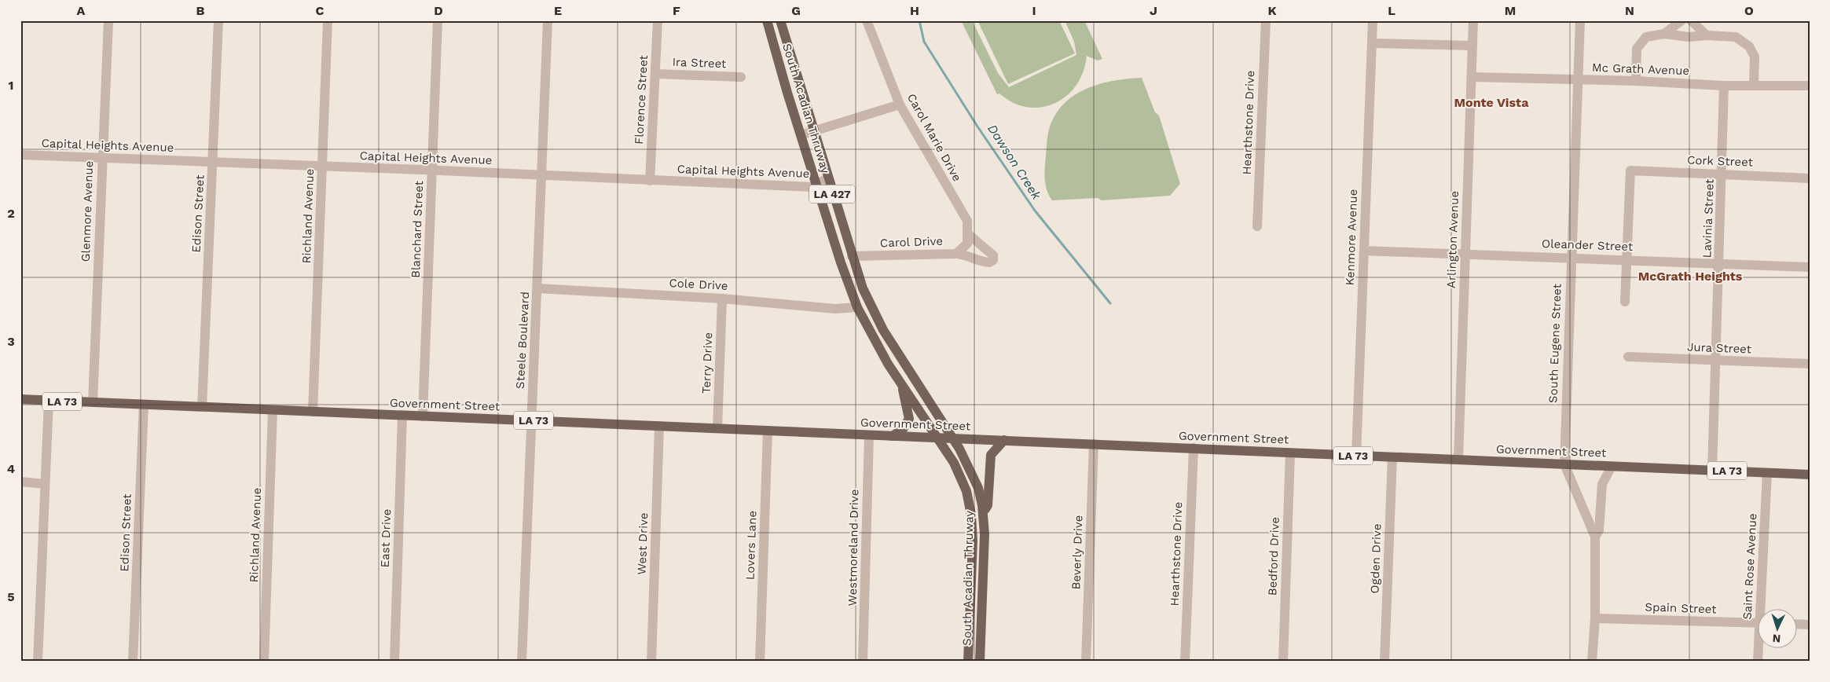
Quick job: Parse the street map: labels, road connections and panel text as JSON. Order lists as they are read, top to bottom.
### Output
{
  "streets": {
    "main road": [
      "South Acadian Thruway",
      "LA 427",
      "LA 73",
      "Government Street"
    ],
    "street": [
      "Ira Street",
      "Mc Grath Avenue",
      "Florence Street",
      "Hearthstone Drive",
      "Carol Marie Drive",
      "Capital Heights Avenue",
      "Cork Street",
      "Glenmore Avenue",
      "Edison Street",
      "Richland Avenue",
      "Lavinia Street",
      "Blanchard Street",
      "Kenmore Avenue",
      "Arlington Avenue",
      "Carol Drive",
      "Oleander Street",
      "Cole Drive",
      "Steele Boulevard",
      "South Eugene Street",
      "Jura Street",
      "Terry Drive",
      "East Drive",
      "West Drive",
      "Lovers Lane",
      "Westmoreland Drive",
      "Beverly Drive",
      "Bedford Drive",
      "Ogden Drive",
      "Saint Rose Avenue",
      "Spain Street"
    ]
  },
  "crossings": [
    ["Ira Street", "Florence Street"],
    ["Mc Grath Avenue", "Lavinia Street"],
    ["Mc Grath Avenue", "Arlington Avenue"],
    ["Mc Grath Avenue", "South Eugene Street"],
    ["Florence Street", "Capital Heights Avenue"],
    ["South Acadian Thruway", "Capital Heights Avenue"],
    ["South Acadian Thruway", "Carol Drive"],
    ["South Acadian Thruway", "Cole Drive"],
    ["South Acadian Thruway", "Government Street"],
    ["Hearthstone Drive", "Government Street"],
    ["Carol Marie Drive", "Carol Drive"],
    ["Capital Heights Avenue", "Glenmore Avenue"],
    ["Capital Heights Avenue", "Edison Street"],
    ["Capital Heights Avenue", "Richland Avenue"],
    ["Capital Heights Avenue", "Blanchard Street"],
    ["Capital Heights Avenue", "Steele Boulevard"],
    ["Cork Street", "Lavinia Street"],
    ["Cork Street", "Oleander Street"],
    ["Glenmore Avenue", "Government Street"],
    ["Edison Street", "Government Street"],
    ["Richland Avenue", "Government Street"],
    ["Lavinia Street", "Oleander Street"],
    ["Lavinia Street", "Jura Street"],
    ["Lavinia Street", "Government Street"],
    ["Blanchard Street", "Government Street"],
    ["Kenmore Avenue", "Oleander Street"],
    ["Kenmore Avenue", "Government Street"],
    ["Arlington Avenue", "Oleander Street"],
    ["Arlington Avenue", "Government Street"],
    ["Oleander Street", "South Eugene Street"],
    ["Cole Drive", "Steele Boulevard"],
    ["Cole Drive", "Terry Drive"],
    ["Steele Boulevard", "Government Street"],
    ["South Eugene Street", "Government Street"],
    ["South Eugene Street", "Spain Street"],
    ["Terry Drive", "Government Street"],
    ["Government Street", "East Drive"],
    ["Government Street", "West Drive"],
    ["Government Street", "Lovers Lane"],
    ["Government Street", "Westmoreland Drive"],
    ["Government Street", "Beverly Drive"],
    ["Government Street", "Bedford Drive"],
    ["Government Street", "Ogden Drive"],
    ["Government Street", "Saint Rose Avenue"]
  ],
  "districts": ["Monte Vista", "McGrath Heights"],
  "water": ["Dawson Creek"],
  "north": "bottom",
  "grid": {
    "columns": [
      "A",
      "B",
      "C",
      "D",
      "E",
      "F",
      "G",
      "H",
      "I",
      "J",
      "K",
      "L",
      "M",
      "N",
      "O"
    ],
    "rows": [
      "1",
      "2",
      "3",
      "4",
      "5"
    ]
  }
}
